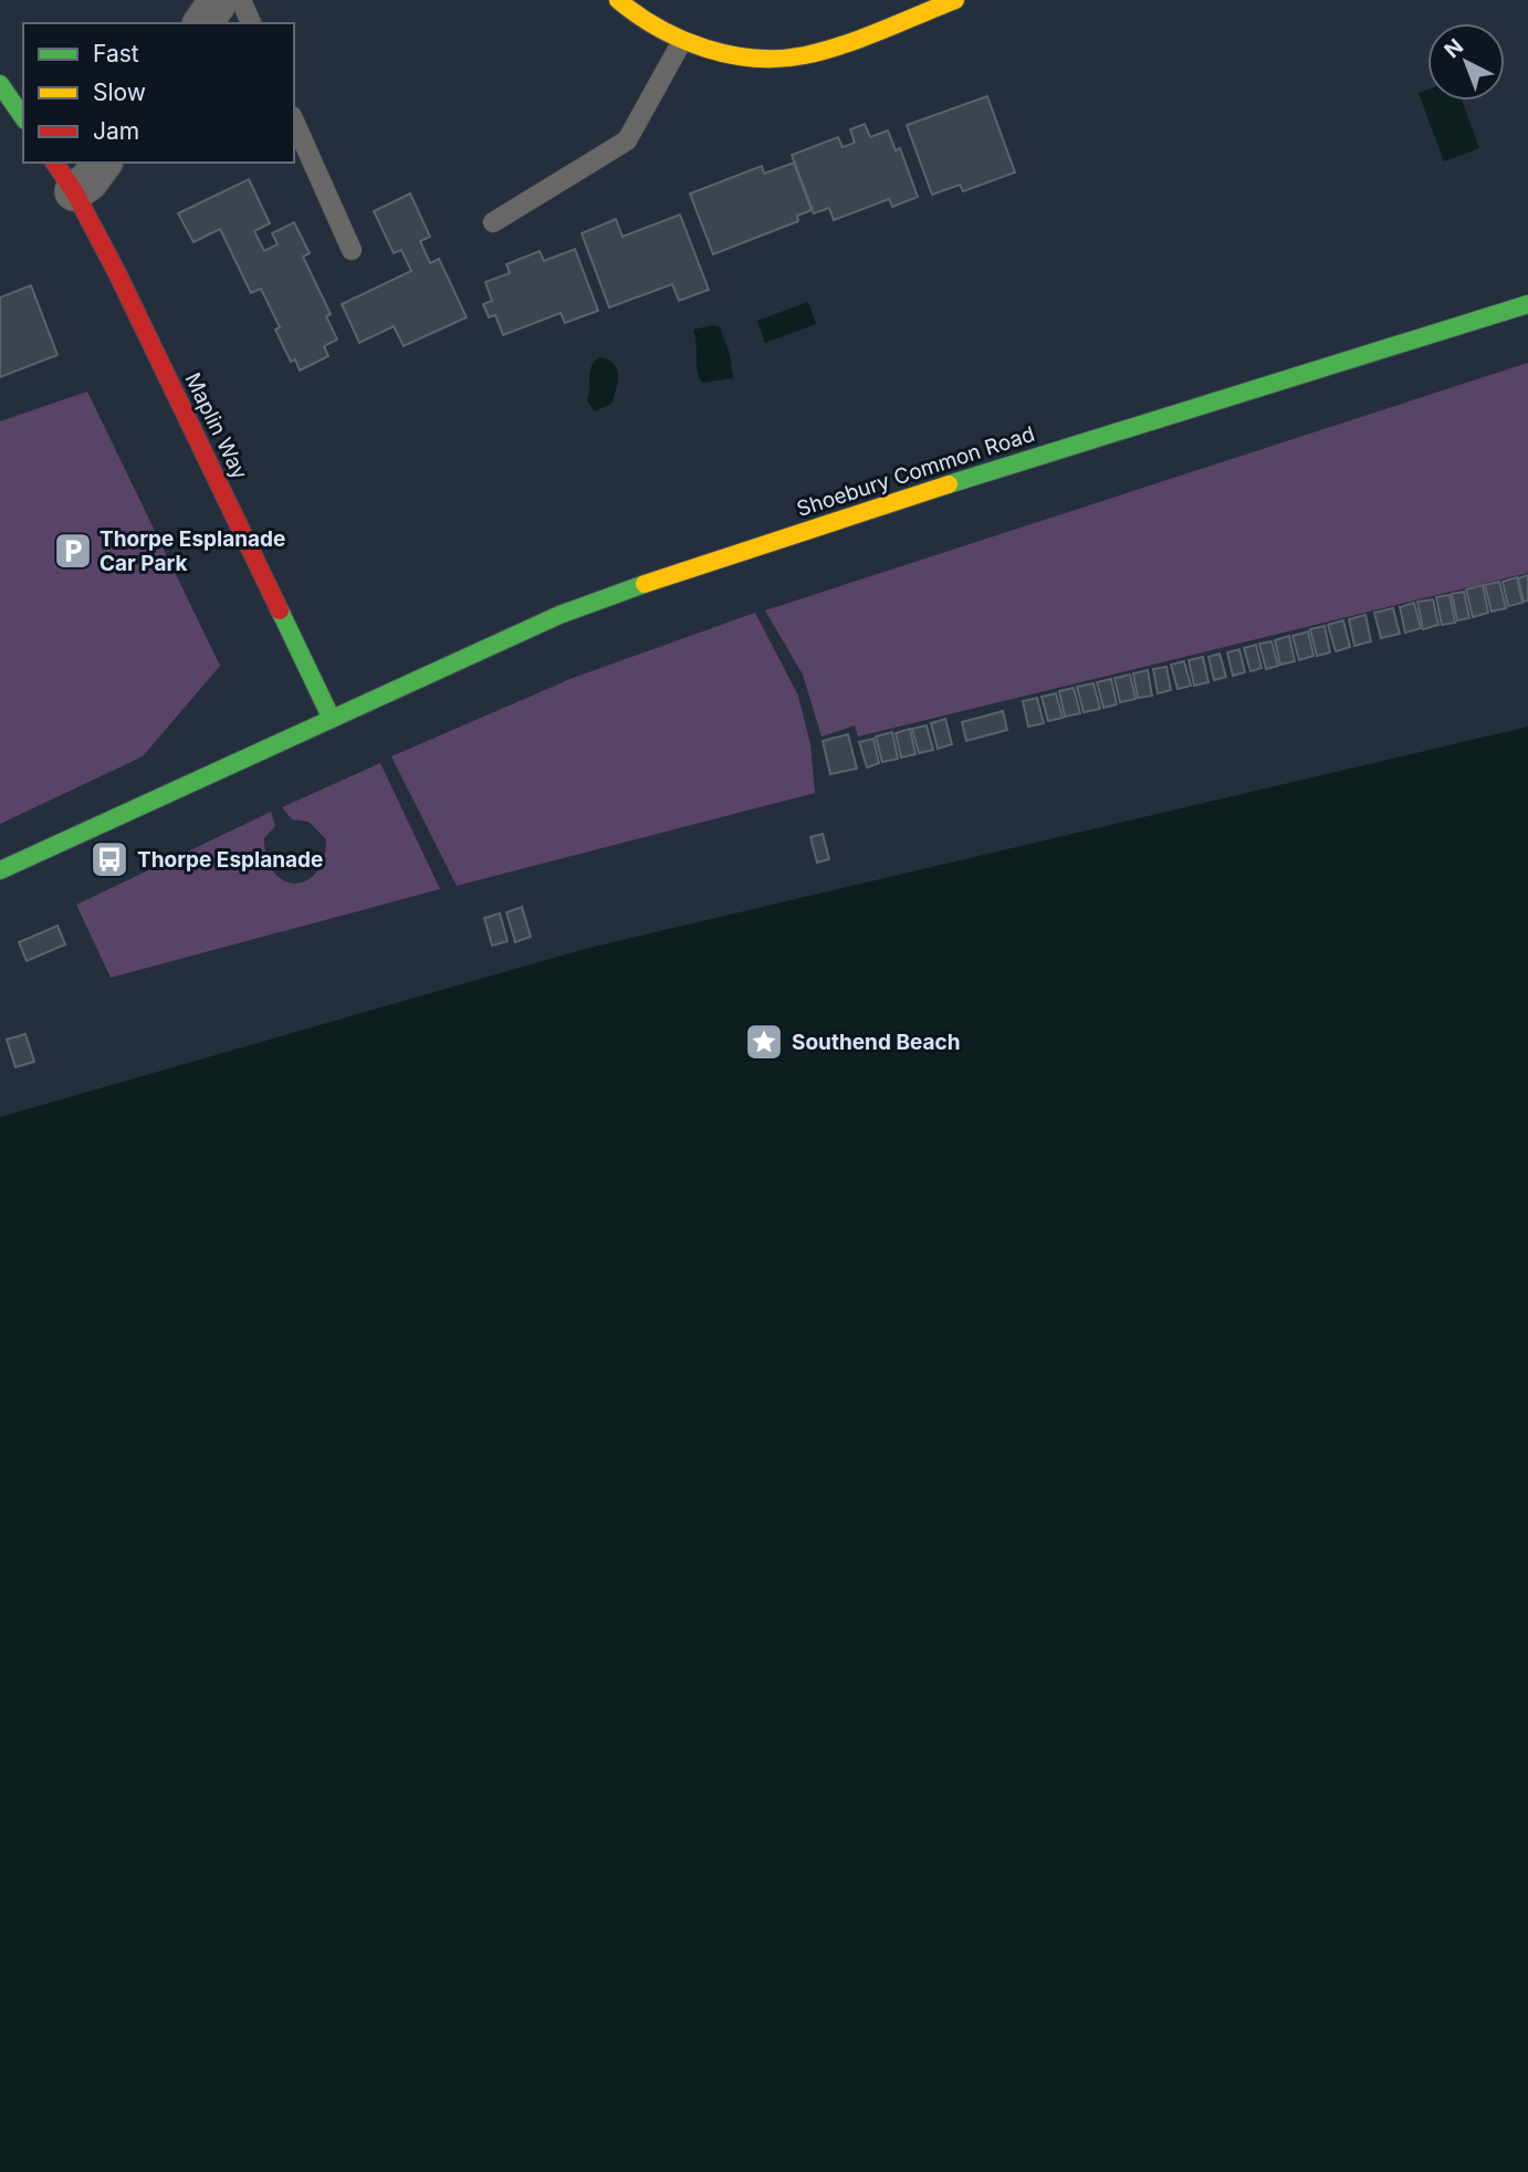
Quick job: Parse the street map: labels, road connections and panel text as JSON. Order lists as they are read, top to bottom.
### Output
{
  "streets": {
    "main road": ["Maplin Way", "Shoebury Common Road"]
  },
  "crossings": [
    ["Maplin Way", "Shoebury Common Road"]
  ],
  "places": {
    "parking": ["Thorpe Esplanade Car Park"],
    "bus stop": ["Thorpe Esplanade"],
    "place": ["Southend Beach"]
  },
  "legend": ["Fast", "Slow", "Jam"],
  "north": "top left"
}
